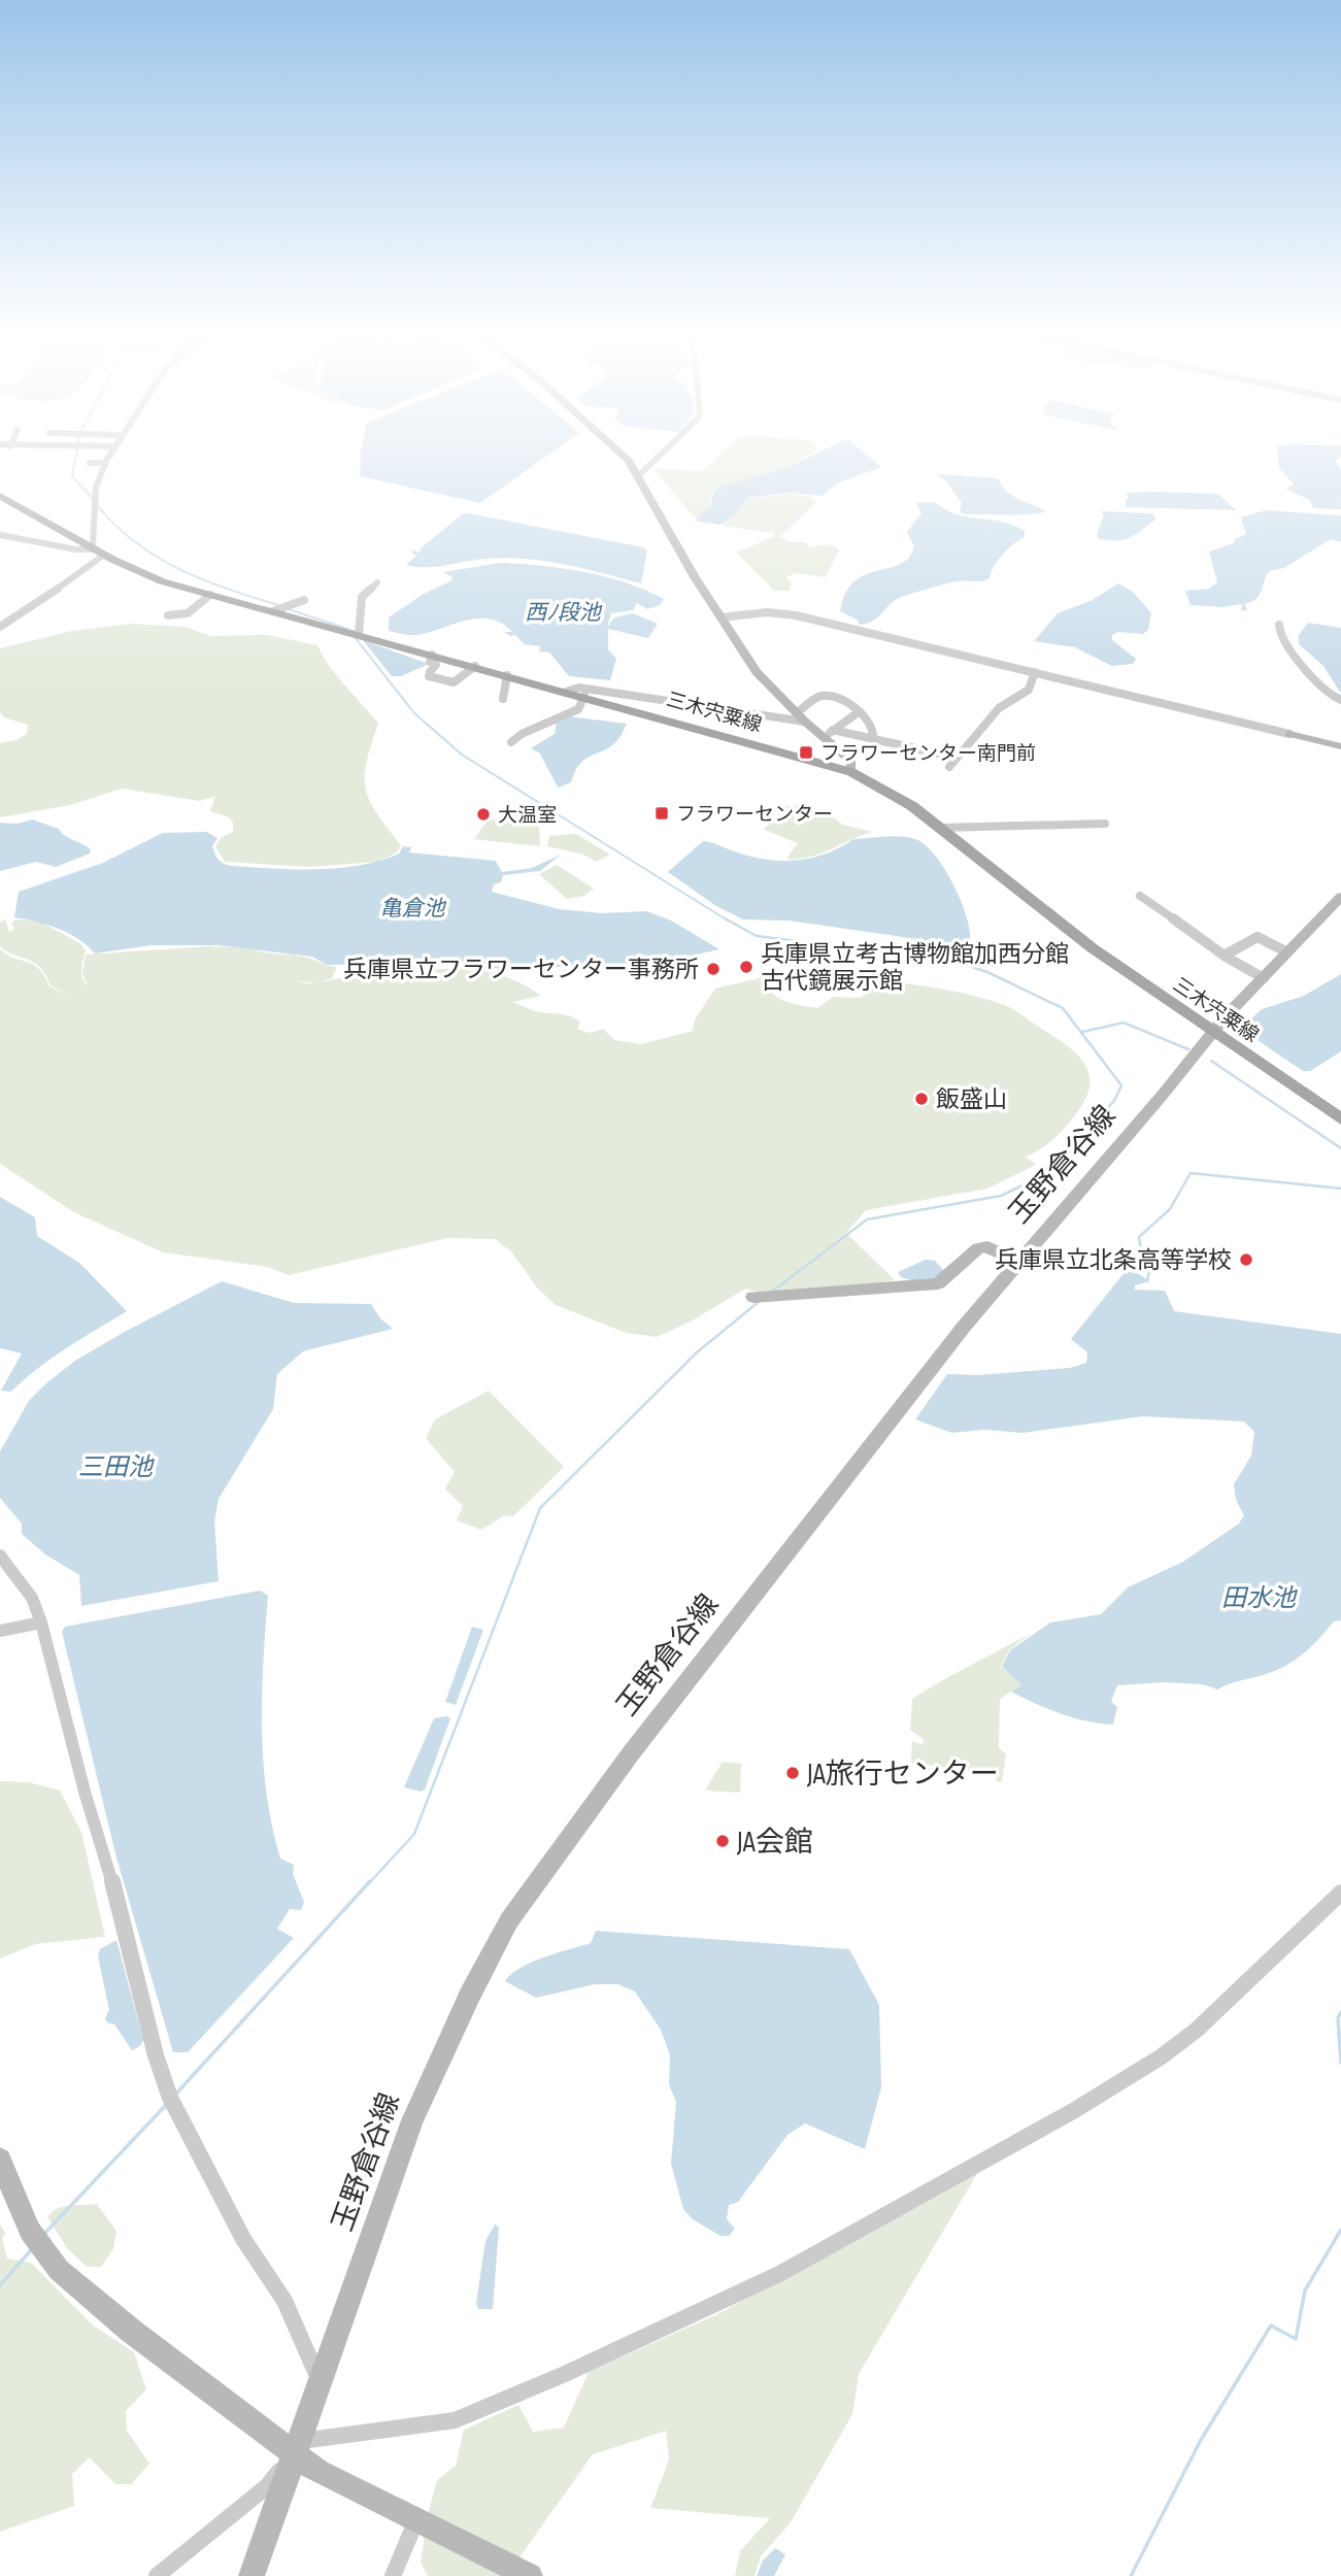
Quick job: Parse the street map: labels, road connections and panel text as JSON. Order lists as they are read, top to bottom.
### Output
{
  "streets": {
    "main road": ["三木宍粟線"],
    "street": ["玉野倉谷線"]
  },
  "crossings": [
    ["三木宍粟線", "玉野倉谷線"]
  ],
  "water": [
    "西ﾉ段池",
    "亀倉池",
    "三田池",
    "田水池"
  ],
  "places": {
    "transit": ["フラワーセンター南門前", "フラワーセンター"],
    "other": [
      "大温室",
      "兵庫県立考古博物館加西分館 古代鏡展示館",
      "兵庫県立フラワーセンター事務所",
      "飯盛山",
      "兵庫県立北条高等学校",
      "JA旅行センター",
      "JA会館"
    ]
  }
}
